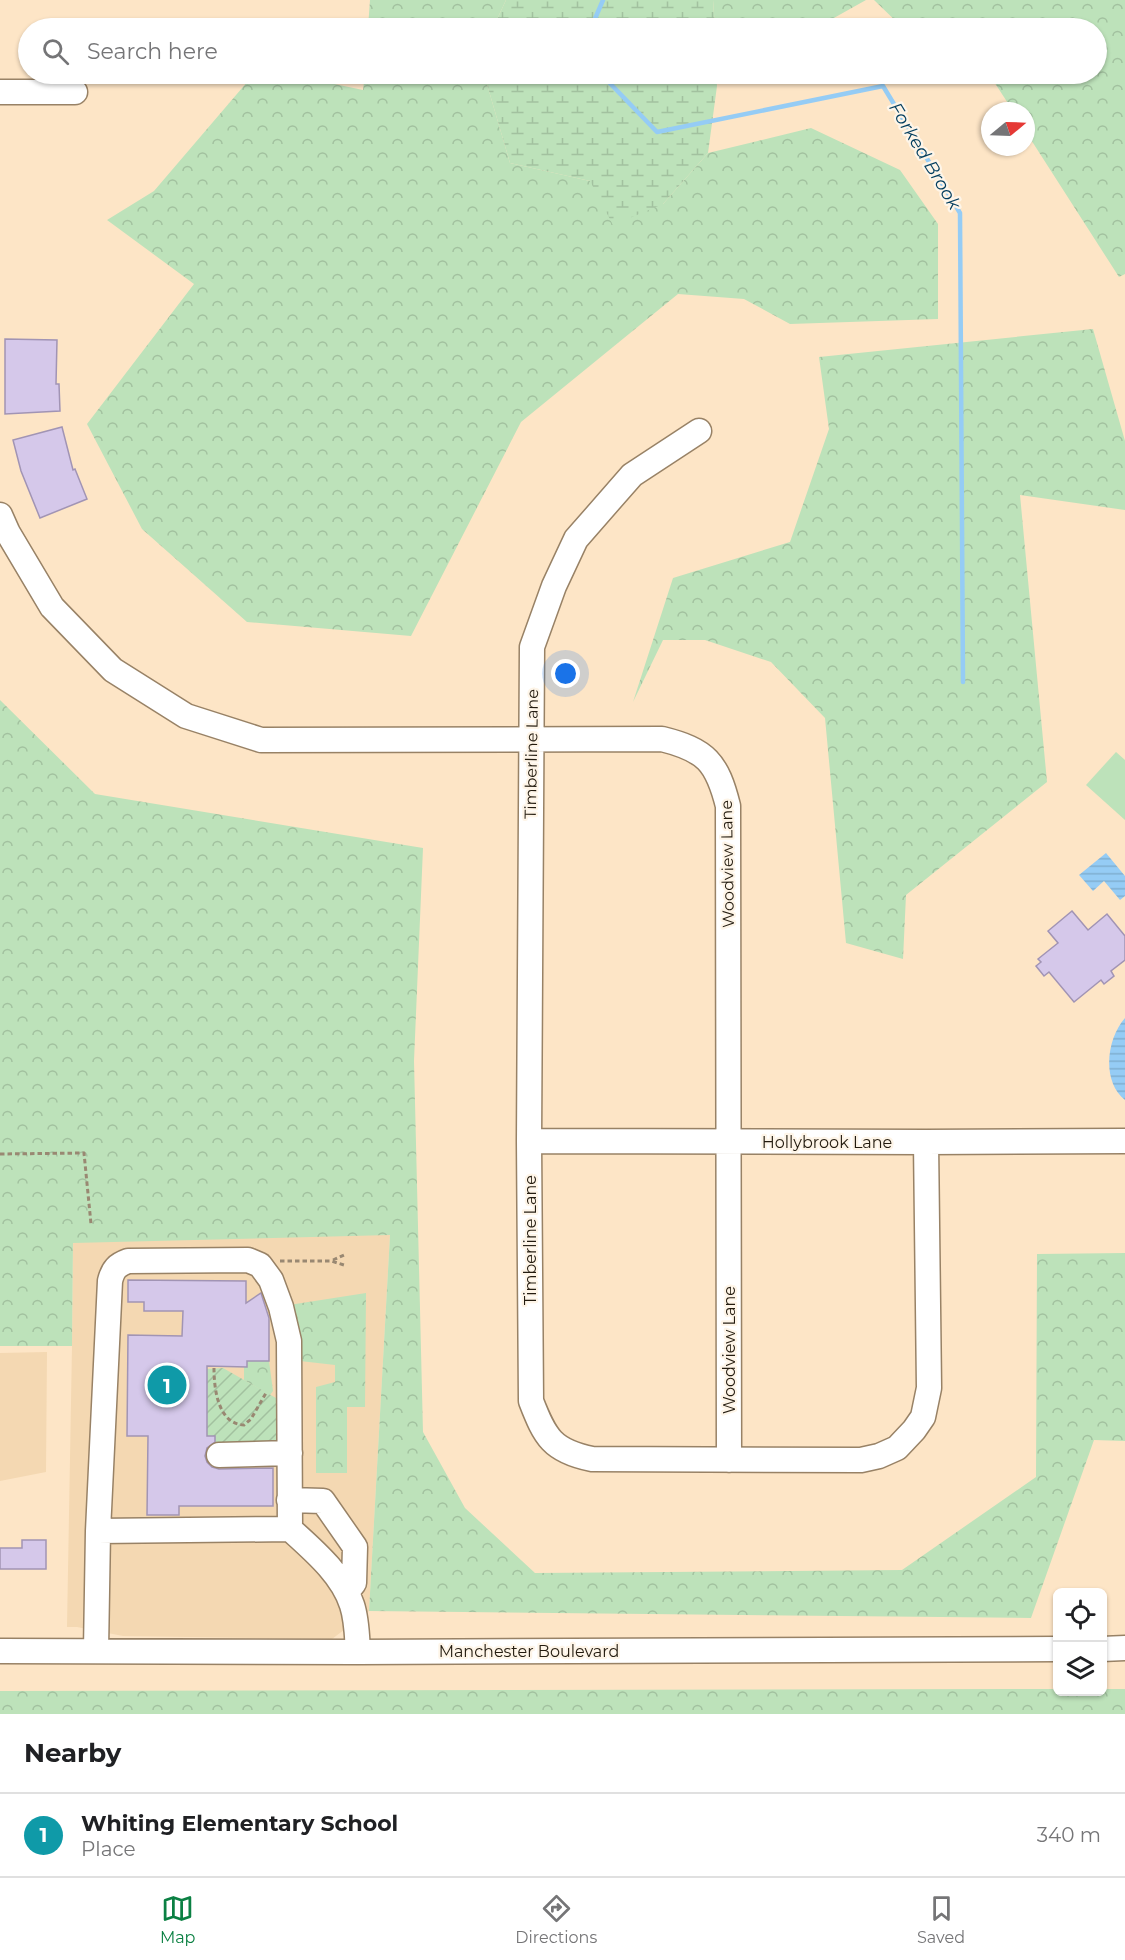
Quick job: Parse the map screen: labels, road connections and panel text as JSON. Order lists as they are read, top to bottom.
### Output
{
  "streets": {
    "street": [
      "Timberline Lane",
      "Woodview Lane",
      "Hollybrook Lane",
      "Manchester Boulevard"
    ]
  },
  "crossings": [
    ["Timberline Lane", "Woodview Lane"],
    ["Timberline Lane", "Hollybrook Lane"],
    ["Woodview Lane", "Hollybrook Lane"]
  ],
  "water": ["Forked Brook"],
  "north": "right",
  "page": {
    "search": "Search here",
    "pins": "1",
    "heading": "Nearby",
    "list": [
      {
        "mark": "1",
        "name": "Whiting Elementary School",
        "note": "Place",
        "value": "340 m"
      }
    ],
    "nav": ["Map", "Directions", "Saved"]
  }
}
